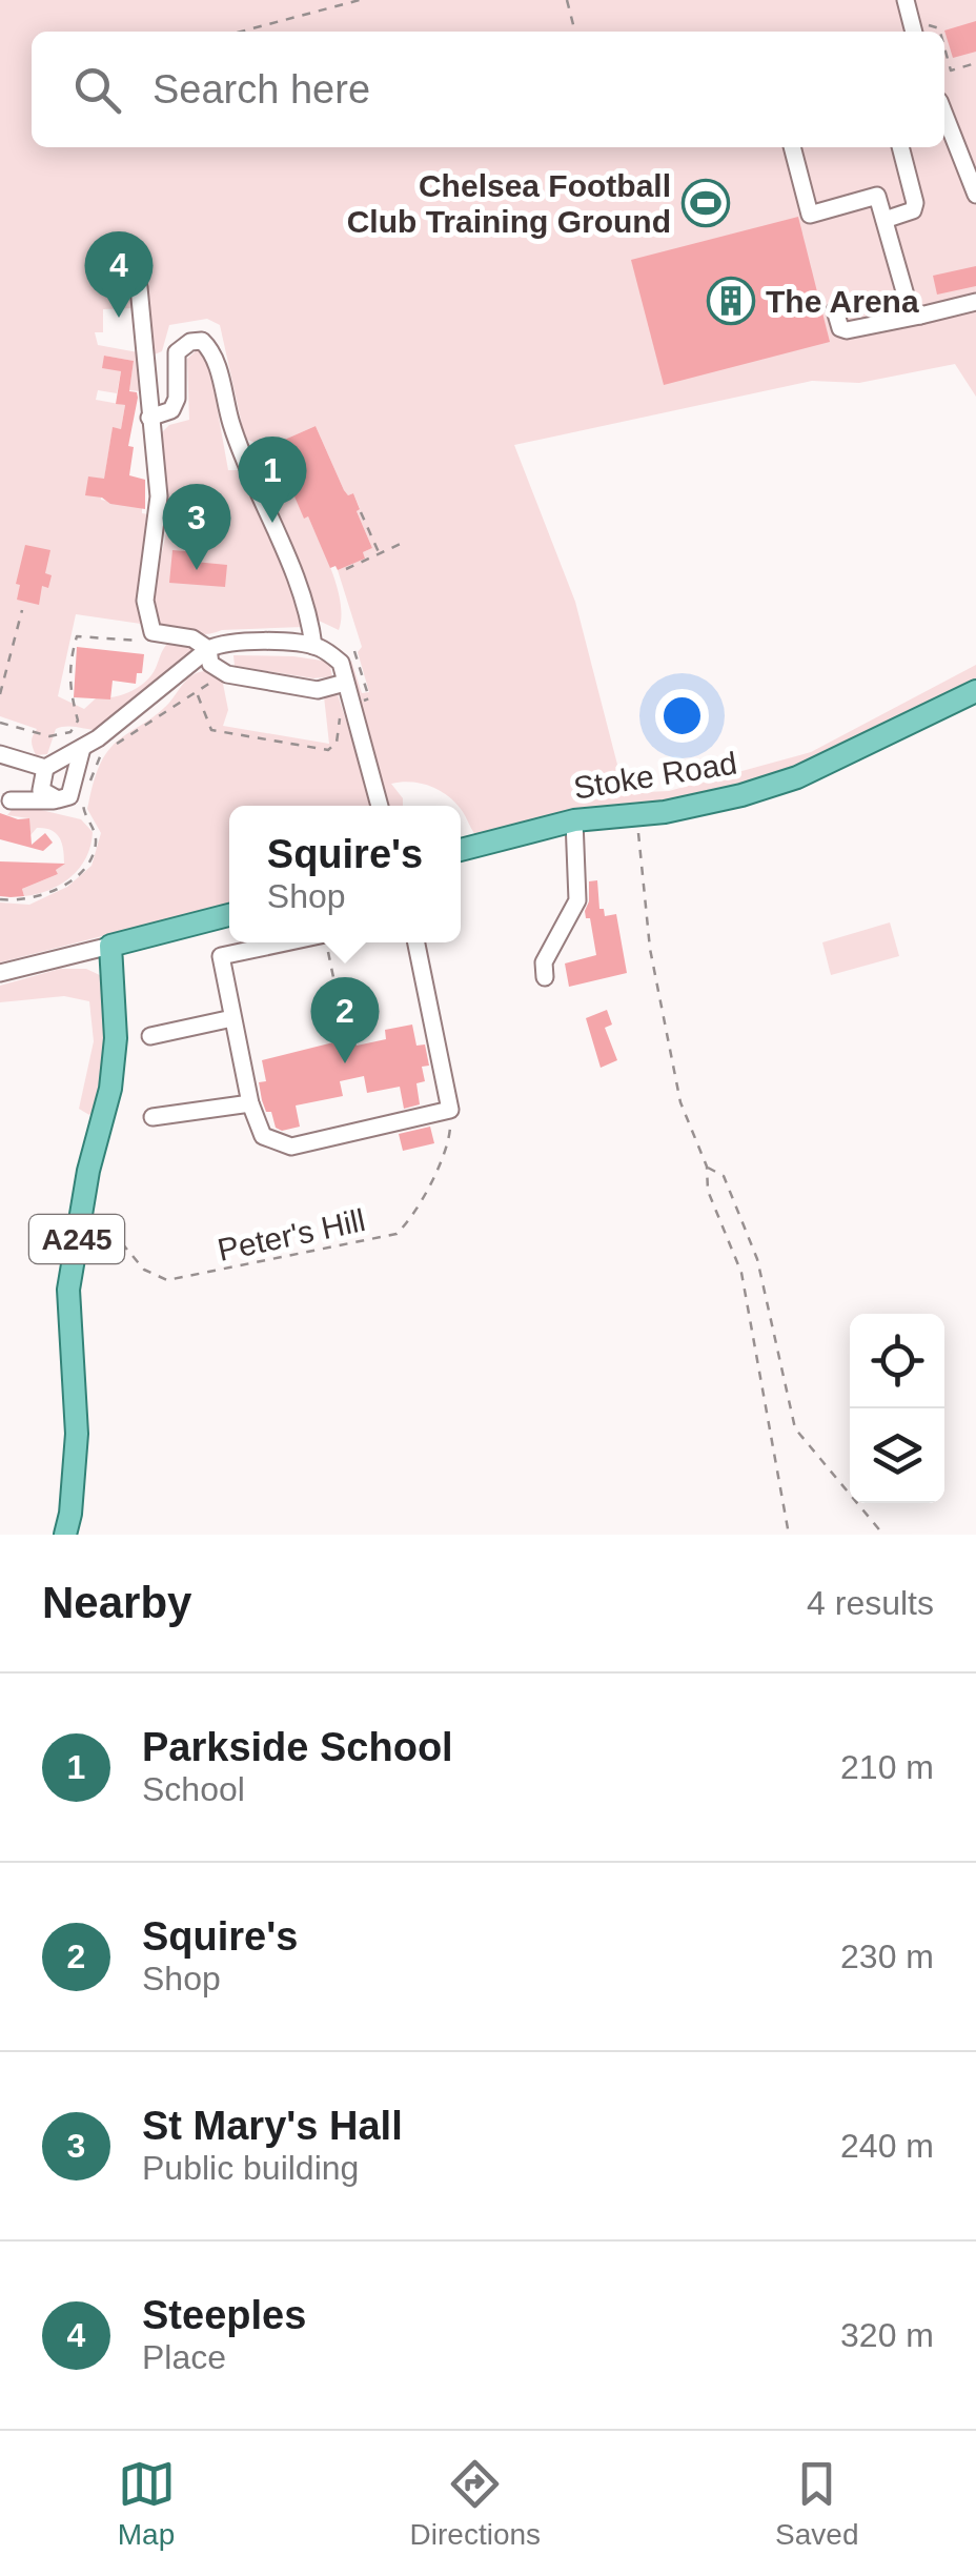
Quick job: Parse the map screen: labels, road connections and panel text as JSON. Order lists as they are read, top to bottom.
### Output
{
  "streets": {
    "main road": ["Stoke Road", "A245"],
    "path": ["Peter's Hill"]
  },
  "crossings": [
    ["Peter's Hill", "A245"]
  ],
  "places": {
    "sports": ["Chelsea Football Club Training Ground"],
    "building": ["The Arena"]
  },
  "page": {
    "search": "Search here",
    "pins": [
      "4",
      "1",
      "3",
      "2"
    ],
    "popup": ["Squire's", "Shop"],
    "heading": ["Nearby", "4 results"],
    "list": [
      {
        "mark": "1",
        "name": "Parkside School",
        "note": "School",
        "value": "210 m"
      },
      {
        "mark": "2",
        "name": "Squire's",
        "note": "Shop",
        "value": "230 m"
      },
      {
        "mark": "3",
        "name": "St Mary's Hall",
        "note": "Public building",
        "value": "240 m"
      },
      {
        "mark": "4",
        "name": "Steeples",
        "note": "Place",
        "value": "320 m"
      }
    ],
    "nav": ["Map", "Directions", "Saved"]
  }
}
